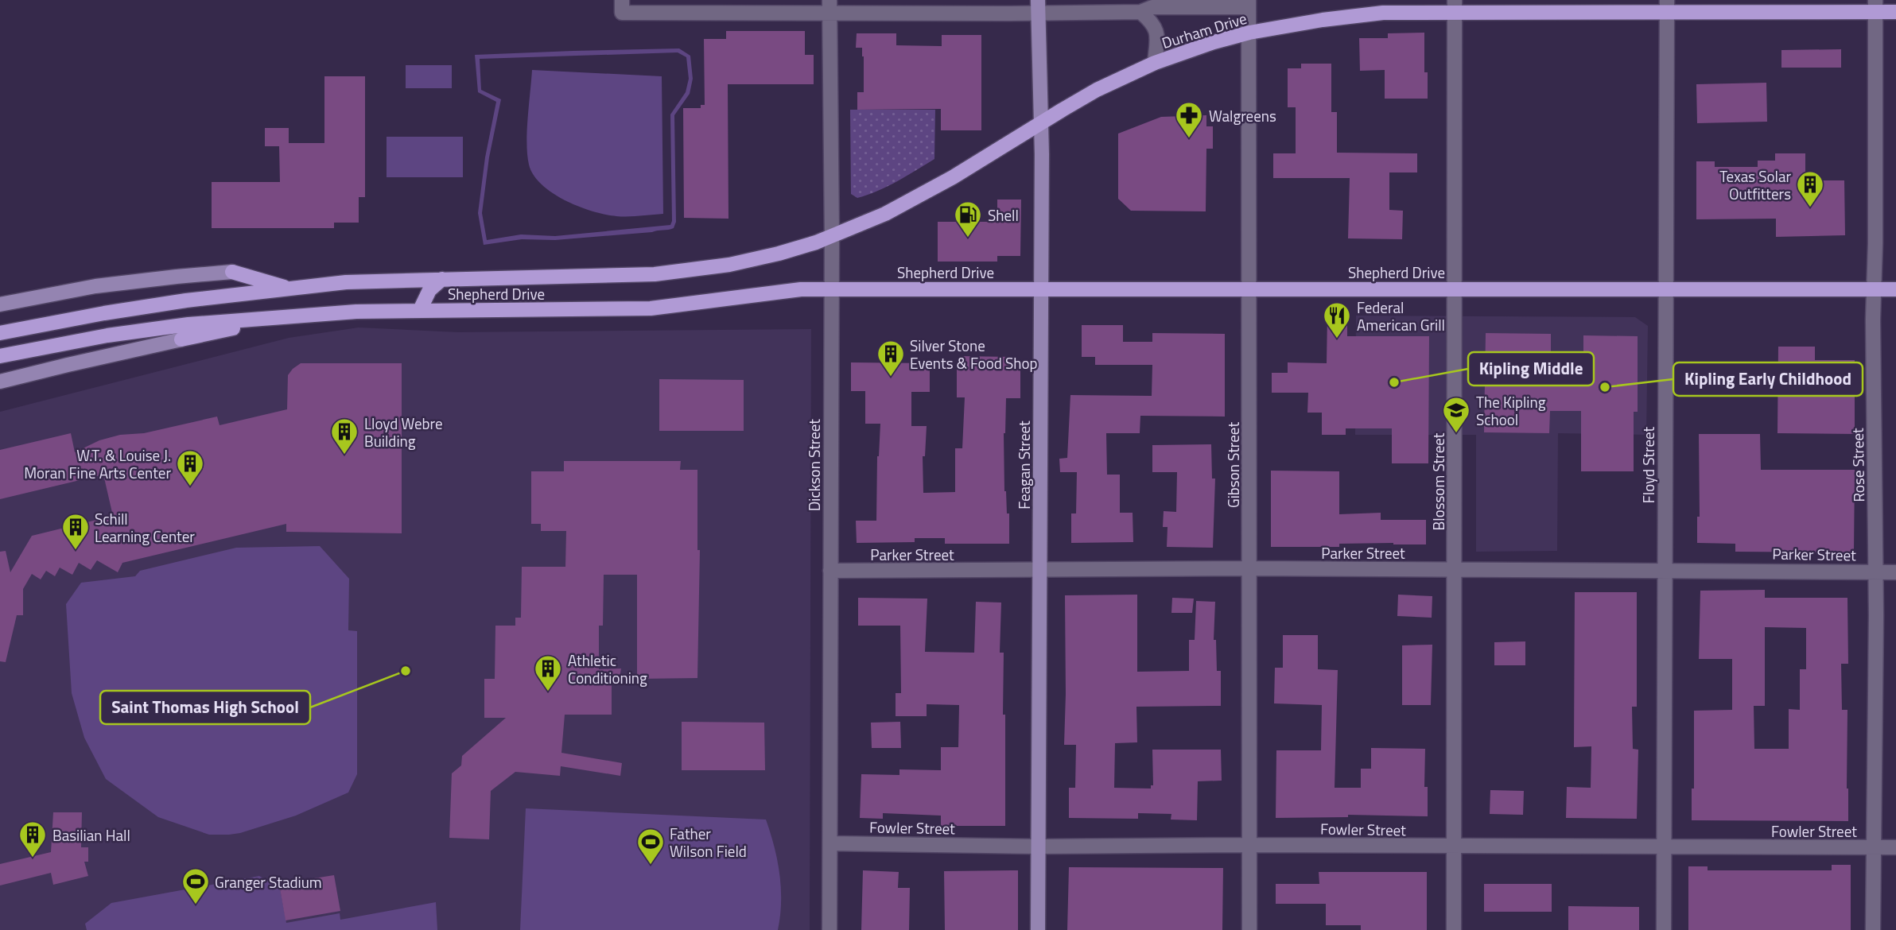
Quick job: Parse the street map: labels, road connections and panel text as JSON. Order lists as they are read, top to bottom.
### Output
{
  "streets": {
    "main road": ["Durham Drive", "Shepherd Drive"],
    "street": [
      "Dickson Street",
      "Feagan Street",
      "Gibson Street",
      "Floyd Street",
      "Rose Street",
      "Blossom Street",
      "Parker Street",
      "Fowler Street"
    ]
  },
  "crossings": [
    ["Durham Drive", "Shepherd Drive"],
    ["Durham Drive", "Dickson Street"],
    ["Durham Drive", "Feagan Street"],
    ["Durham Drive", "Gibson Street"],
    ["Durham Drive", "Floyd Street"],
    ["Durham Drive", "Rose Street"],
    ["Durham Drive", "Blossom Street"],
    ["Shepherd Drive", "Dickson Street"],
    ["Shepherd Drive", "Feagan Street"],
    ["Shepherd Drive", "Gibson Street"],
    ["Shepherd Drive", "Floyd Street"],
    ["Shepherd Drive", "Rose Street"],
    ["Shepherd Drive", "Blossom Street"],
    ["Dickson Street", "Parker Street"],
    ["Dickson Street", "Fowler Street"],
    ["Feagan Street", "Parker Street"],
    ["Feagan Street", "Fowler Street"],
    ["Gibson Street", "Parker Street"],
    ["Gibson Street", "Fowler Street"],
    ["Floyd Street", "Parker Street"],
    ["Floyd Street", "Fowler Street"],
    ["Rose Street", "Parker Street"],
    ["Rose Street", "Fowler Street"],
    ["Blossom Street", "Parker Street"],
    ["Blossom Street", "Fowler Street"]
  ],
  "places": {
    "pharmacy": ["Walgreens"],
    "building": [
      "Texas Solar Outfitters",
      "Silver Stone Events & Food Shop",
      "Lloyd Webre Building",
      "W.T. & Louise J. Moran Fine Arts Center",
      "Schill Learning Center",
      "Athletic Conditioning",
      "Basilian Hall"
    ],
    "fuel station": ["Shell"],
    "restaurant": ["Federal American Grill"],
    "other": ["Kipling Middle", "Kipling Early Childhood", "Saint Thomas High School"],
    "school or university": ["The Kipling School"],
    "sports": ["Father Wilson Field", "Granger Stadium"]
  }
}
